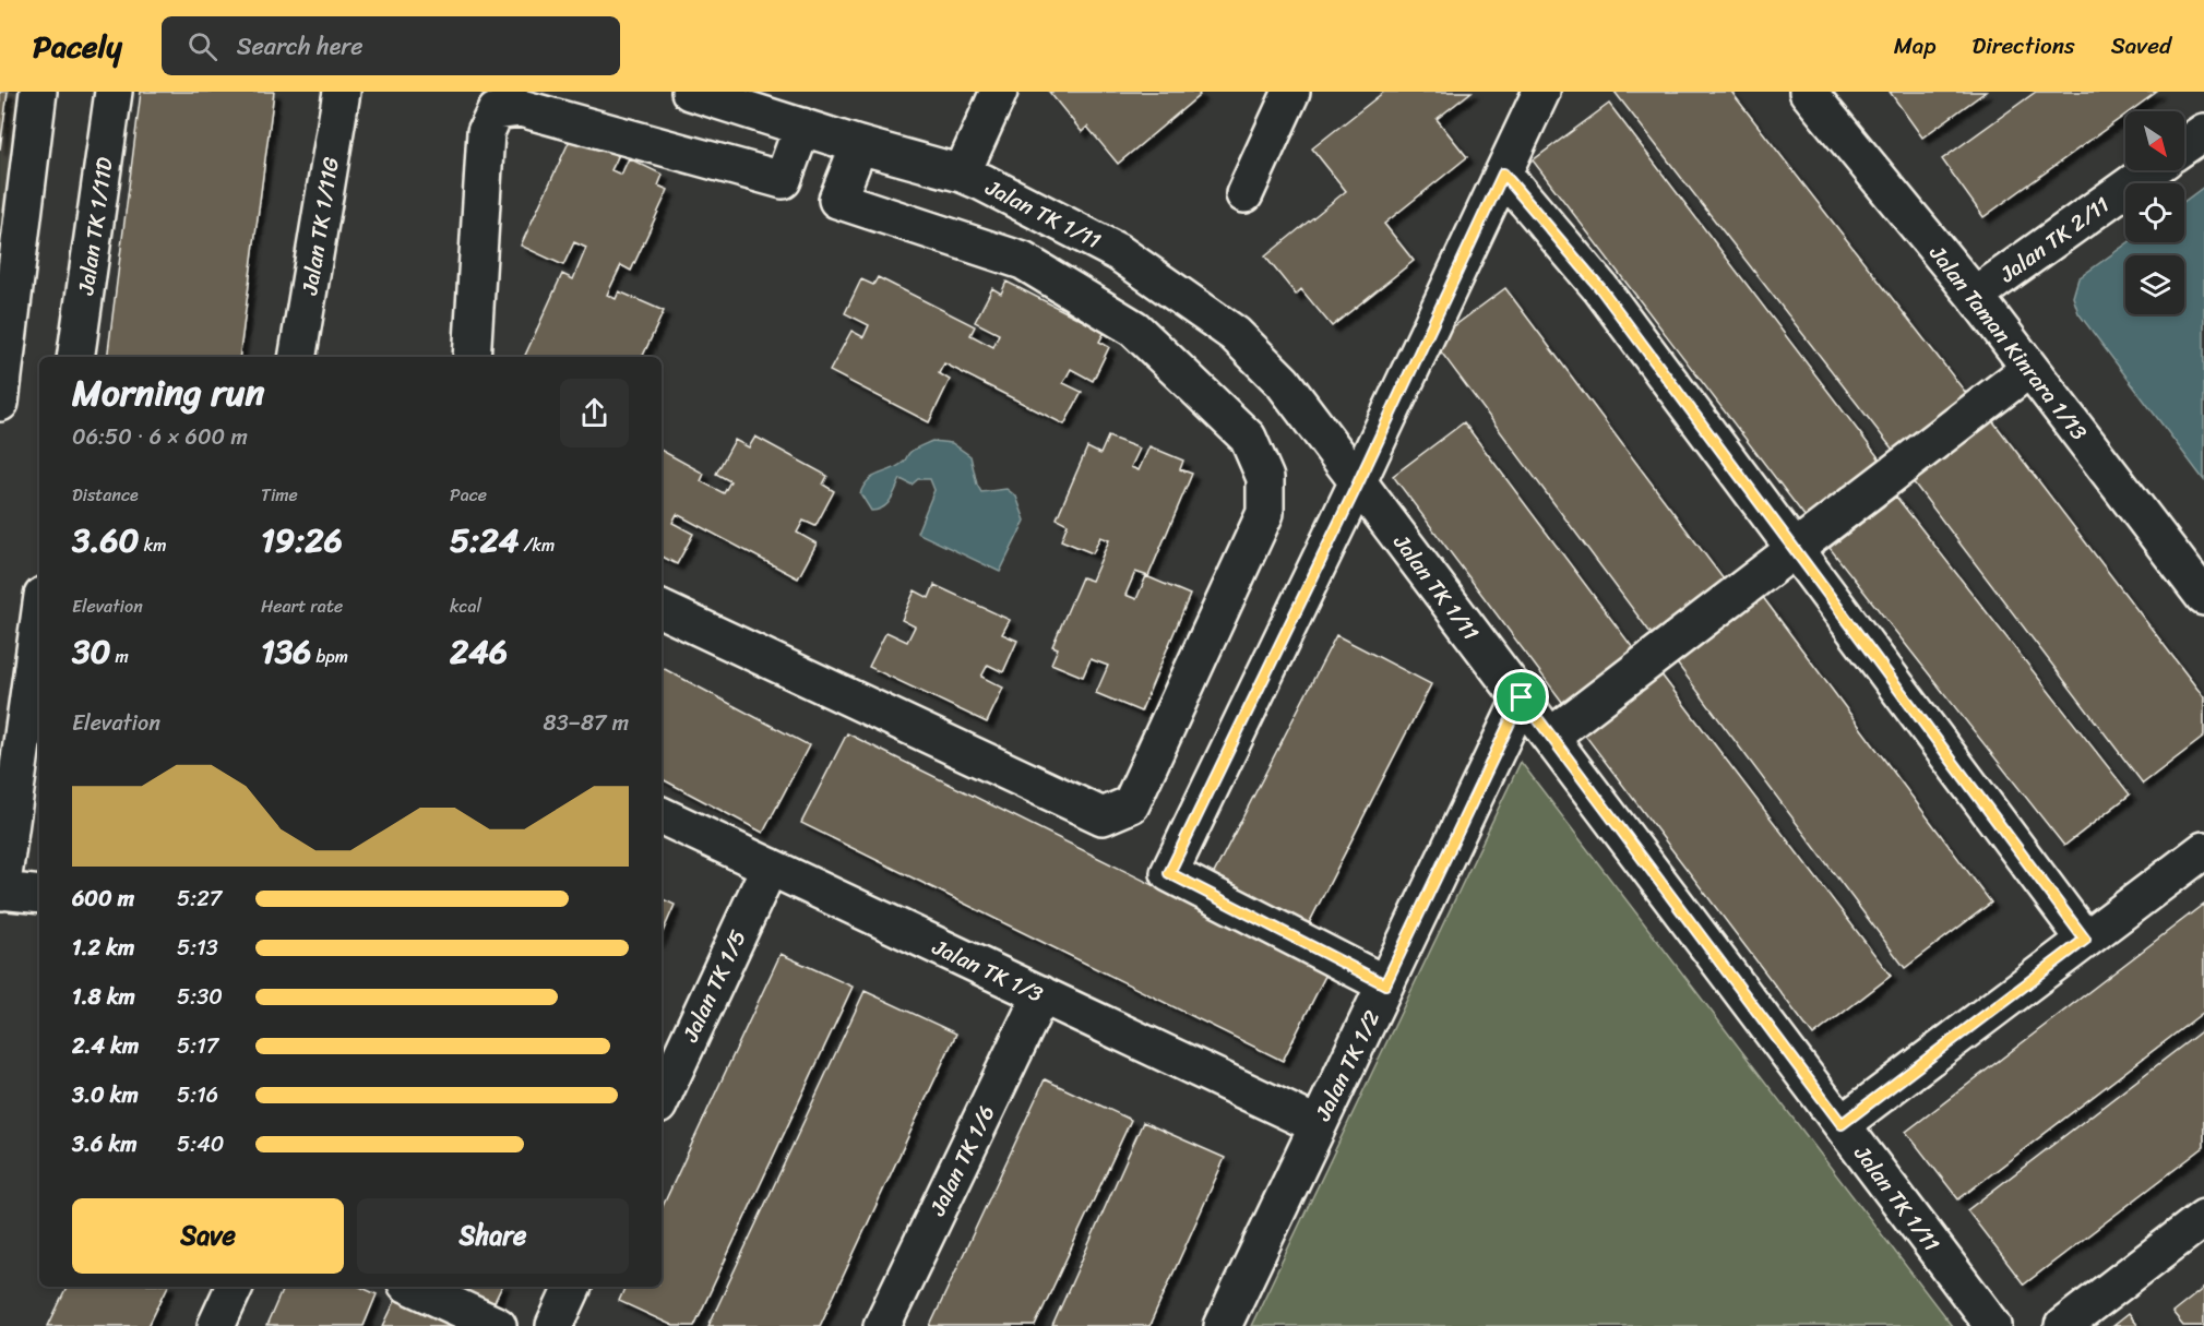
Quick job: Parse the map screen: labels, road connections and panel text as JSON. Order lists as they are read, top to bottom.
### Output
{
  "streets": {
    "street": [
      "Jalan TK 1/11",
      "Jalan TK 1/11D",
      "Jalan TK 1/11G",
      "Jalan TK 2/11",
      "Jalan Taman Kinrara 1/13",
      "Jalan TK 1/3",
      "Jalan TK 1/5",
      "Jalan TK 1/2",
      "Jalan TK 1/6"
    ]
  },
  "crossings": [
    ["Jalan TK 1/11", "Jalan TK 1/2"],
    ["Jalan TK 2/11", "Jalan Taman Kinrara 1/13"],
    ["Jalan TK 1/3", "Jalan TK 1/5"],
    ["Jalan TK 1/3", "Jalan TK 1/2"],
    ["Jalan TK 1/3", "Jalan TK 1/6"]
  ],
  "north": "bottom right",
  "page": {
    "header": "Pacely",
    "search": "Search here",
    "nav": ["Map", "Directions", "Saved"],
    "heading": ["Morning run", "06:50 · 6 × 600 m"],
    "stats": [
      ["Distance", "3.60 km"],
      ["Time", "19:26"],
      ["Pace", "5:24 /km"],
      ["Elevation", "30 m"],
      ["Heart rate", "136 bpm"],
      ["kcal", "246"]
    ],
    "chart": ["Elevation", "83–87 m"],
    "list": [
      {
        "name": "600 m",
        "note": "5:27"
      },
      {
        "name": "1.2 km",
        "note": "5:13"
      },
      {
        "name": "1.8 km",
        "note": "5:30"
      },
      {
        "name": "2.4 km",
        "note": "5:17"
      },
      {
        "name": "3.0 km",
        "note": "5:16"
      },
      {
        "name": "3.6 km",
        "note": "5:40"
      }
    ],
    "buttons": ["Save", "Share"]
  }
}
